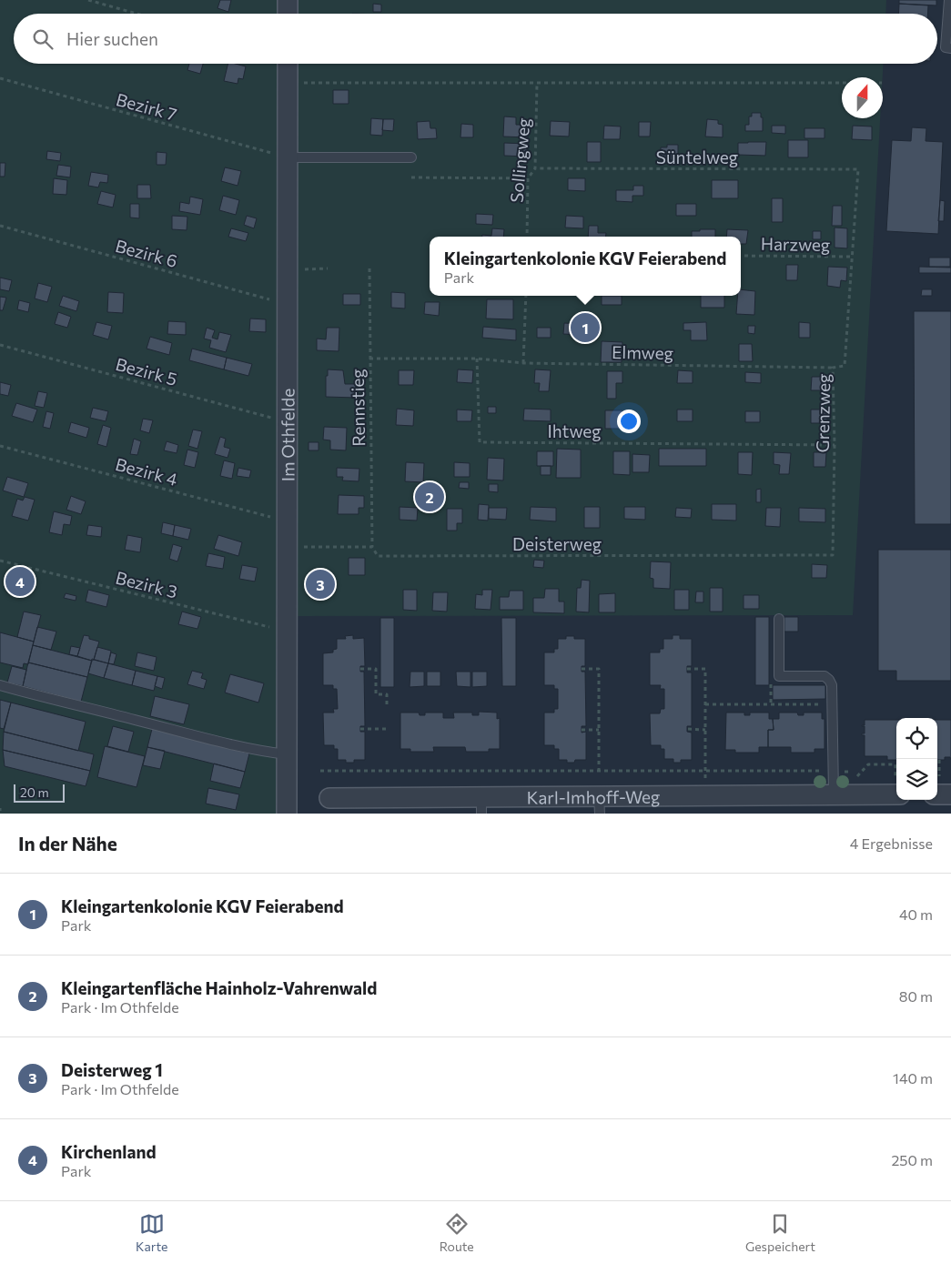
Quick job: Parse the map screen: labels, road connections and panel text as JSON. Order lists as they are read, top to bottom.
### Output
{
  "streets": {
    "street": ["Im Othfelde", "Karl-Imhoff-Weg"],
    "path": [
      "Bezirk 7",
      "Süntelweg",
      "Sollingweg",
      "Harzweg",
      "Bezirk 6",
      "Elmweg",
      "Bezirk 5",
      "Rennstieg",
      "Grenzweg",
      "Ihtweg",
      "Bezirk 4",
      "Deisterweg",
      "Bezirk 3"
    ]
  },
  "crossings": [
    ["Bezirk 7", "Im Othfelde"],
    ["Süntelweg", "Sollingweg"],
    ["Süntelweg", "Grenzweg"],
    ["Harzweg", "Grenzweg"],
    ["Bezirk 6", "Im Othfelde"],
    ["Elmweg", "Rennstieg"],
    ["Elmweg", "Grenzweg"],
    ["Elmweg", "Ihtweg"],
    ["Bezirk 5", "Im Othfelde"],
    ["Rennstieg", "Deisterweg"],
    ["Grenzweg", "Ihtweg"],
    ["Grenzweg", "Deisterweg"],
    ["Im Othfelde", "Bezirk 4"],
    ["Im Othfelde", "Deisterweg"],
    ["Im Othfelde", "Bezirk 3"]
  ],
  "scale_bar": "20 m",
  "north": "top",
  "page": {
    "search": "Hier suchen",
    "popup": ["Kleingartenkolonie KGV Feierabend", "Park"],
    "pins": [
      "1",
      "2",
      "4",
      "3"
    ],
    "scale": "20 m",
    "heading": ["In der Nähe", "4 Ergebnisse"],
    "list": [
      {
        "mark": "1",
        "name": "Kleingartenkolonie KGV Feierabend",
        "note": "Park",
        "value": "40 m"
      },
      {
        "mark": "2",
        "name": "Kleingartenfläche Hainholz-Vahrenwald",
        "note": "Park · Im Othfelde",
        "value": "80 m"
      },
      {
        "mark": "3",
        "name": "Deisterweg 1",
        "note": "Park · Im Othfelde",
        "value": "140 m"
      },
      {
        "mark": "4",
        "name": "Kirchenland",
        "note": "Park",
        "value": "250 m"
      }
    ],
    "nav": ["Karte", "Route", "Gespeichert"]
  }
}
